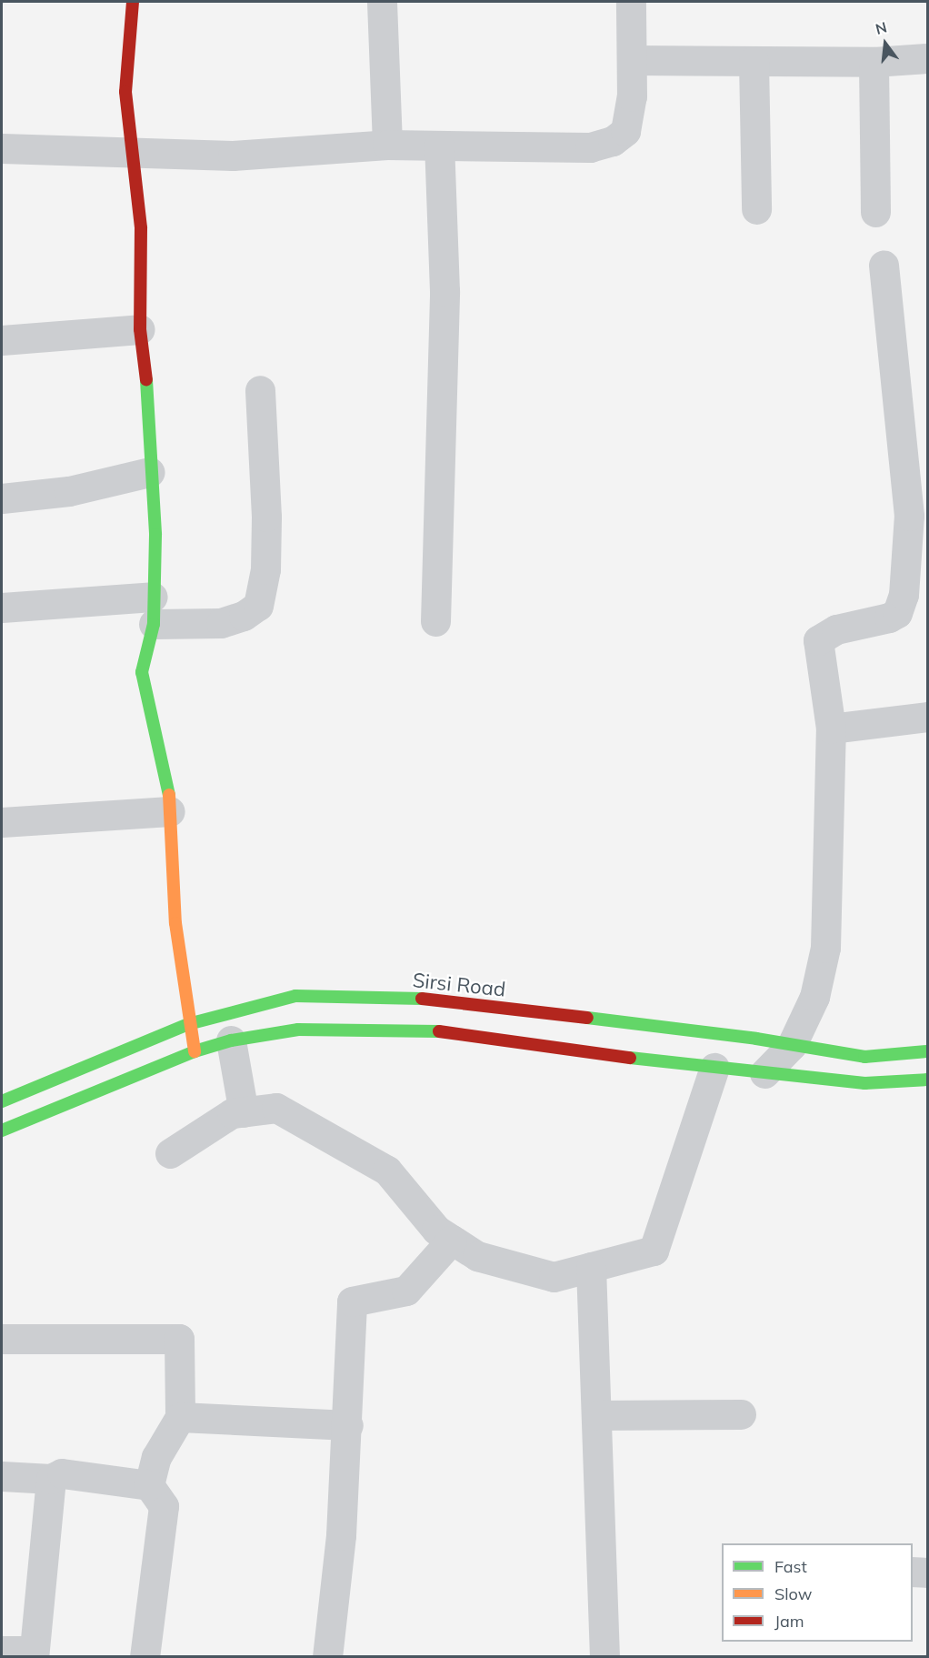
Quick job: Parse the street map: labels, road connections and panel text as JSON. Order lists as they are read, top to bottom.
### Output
{
  "streets": {
    "main road": ["Sirsi Road"]
  },
  "legend": ["Fast", "Slow", "Jam"],
  "north": "top"
}
